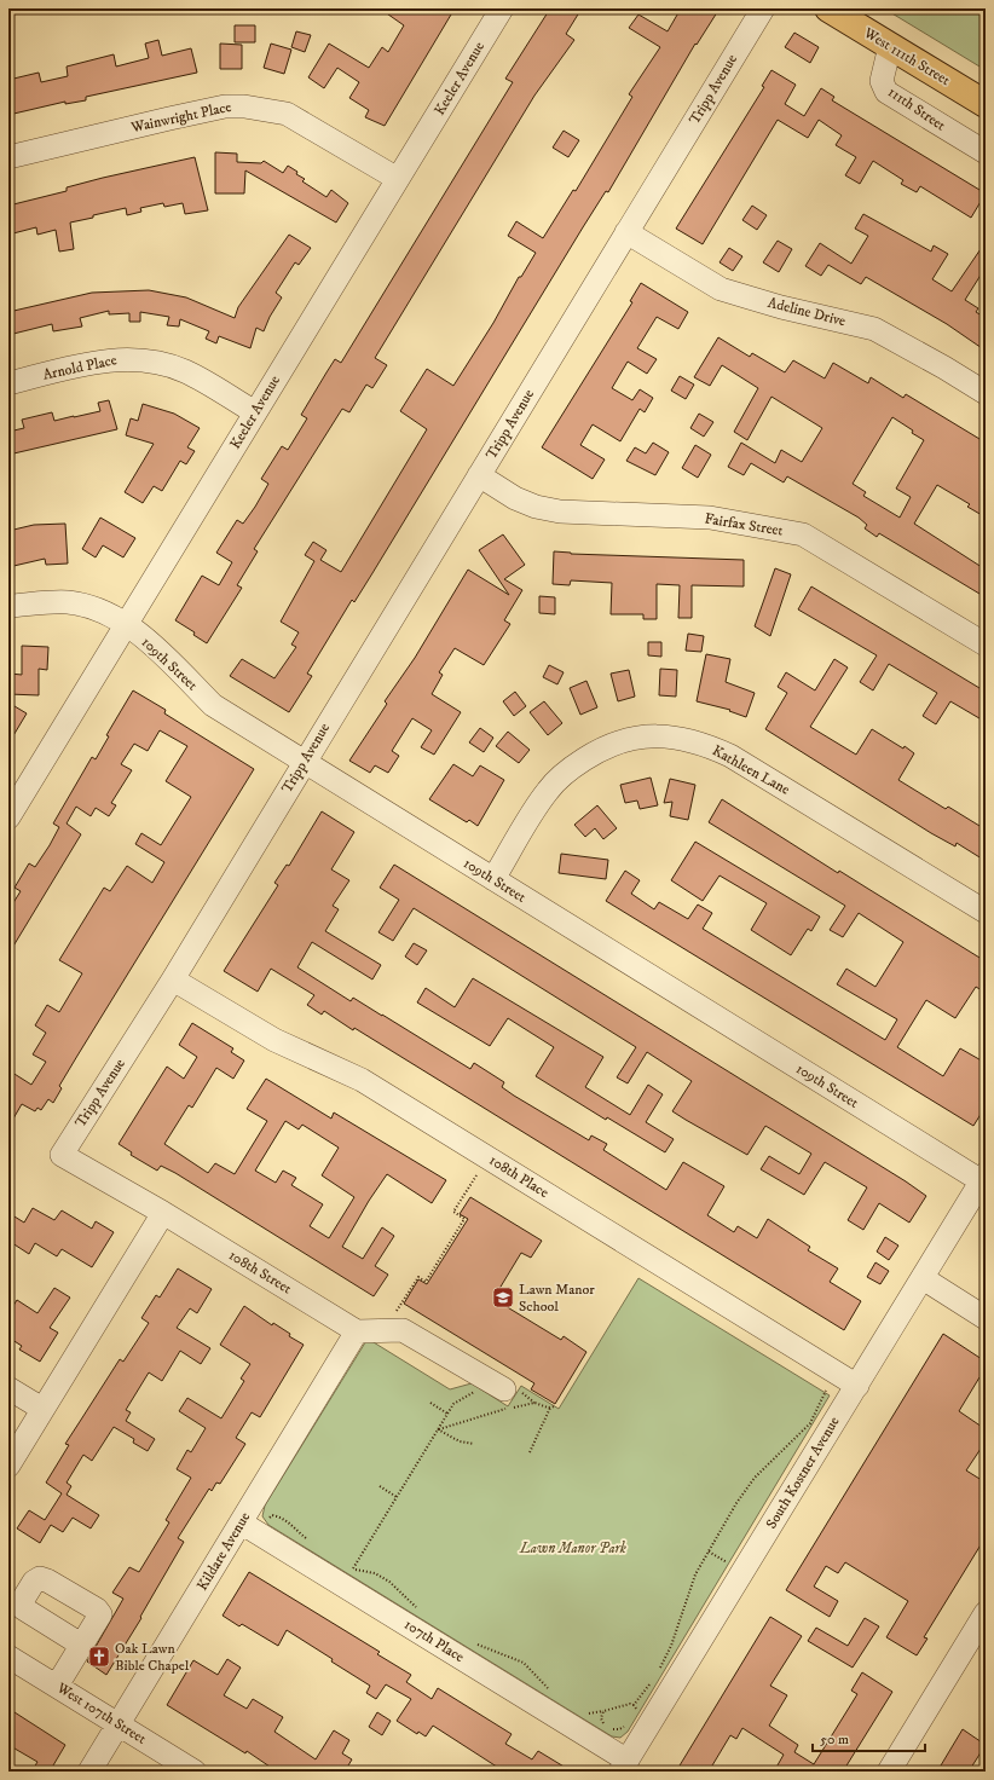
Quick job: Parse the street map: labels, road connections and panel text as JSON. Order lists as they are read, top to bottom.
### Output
{
  "streets": {
    "main road": ["West 111th Street"],
    "street": [
      "Keeler Avenue",
      "Tripp Avenue",
      "111th Street",
      "Wainwright Place",
      "Adeline Drive",
      "Arnold Place",
      "Fairfax Street",
      "109th Street",
      "Kathleen Lane",
      "108th Place",
      "108th Street",
      "South Kostner Avenue",
      "Kildare Avenue",
      "107th Place",
      "West 107th Street"
    ]
  },
  "crossings": [
    ["West 111th Street", "111th Street"],
    ["Keeler Avenue", "Wainwright Place"],
    ["Keeler Avenue", "Arnold Place"],
    ["Keeler Avenue", "109th Street"],
    ["Tripp Avenue", "Adeline Drive"],
    ["Tripp Avenue", "Fairfax Street"],
    ["Tripp Avenue", "109th Street"],
    ["Tripp Avenue", "108th Place"],
    ["Tripp Avenue", "108th Street"],
    ["109th Street", "Kathleen Lane"],
    ["109th Street", "South Kostner Avenue"],
    ["108th Place", "South Kostner Avenue"],
    ["108th Street", "Kildare Avenue"],
    ["South Kostner Avenue", "107th Place"],
    ["Kildare Avenue", "107th Place"],
    ["Kildare Avenue", "West 107th Street"]
  ],
  "parks": ["Lawn Manor Park"],
  "places": {
    "school or university": ["Lawn Manor School"],
    "church": ["Oak Lawn Bible Chapel"]
  },
  "scale_bar": "50 m"
}
